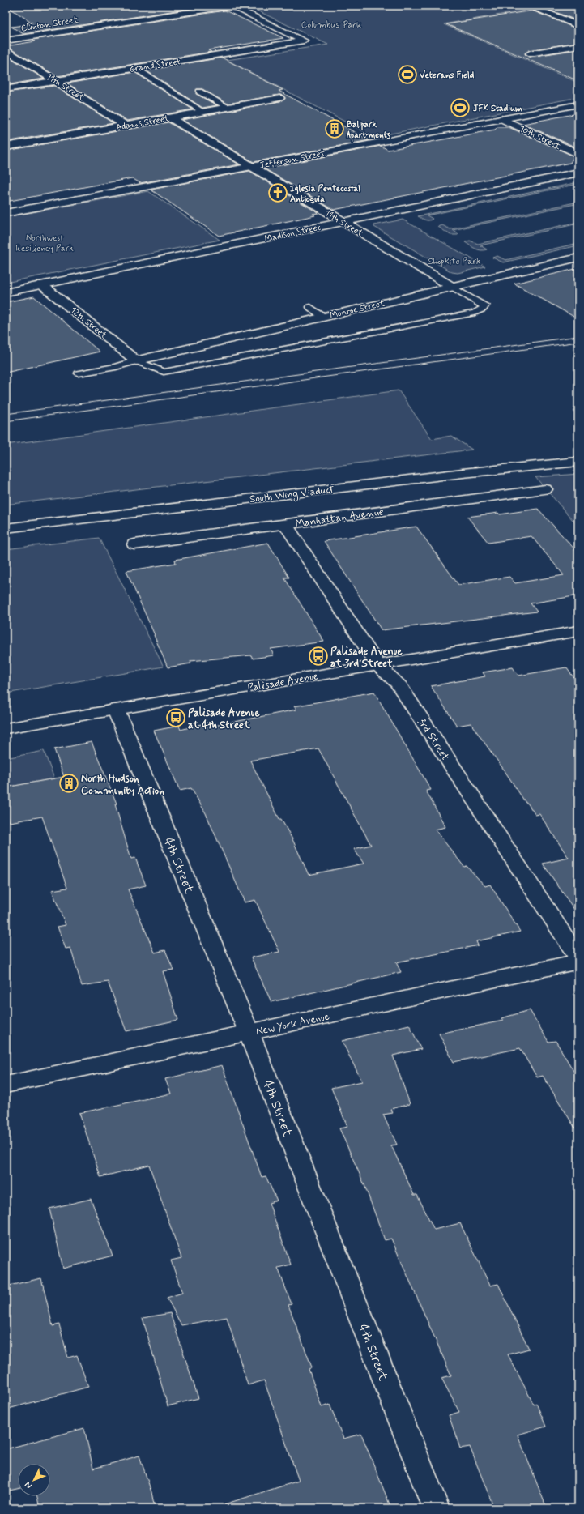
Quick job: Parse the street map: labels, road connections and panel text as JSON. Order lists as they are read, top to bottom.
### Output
{
  "streets": {
    "street": [
      "Clinton Street",
      "Grand Street",
      "11th Street",
      "Adams Street",
      "10th Street",
      "Jefferson Street",
      "Madison Street",
      "Monroe Street",
      "12th Street",
      "South Wing Viaduct",
      "Manhattan Avenue",
      "Palisade Avenue",
      "3rd Street",
      "4th Street",
      "New York Avenue"
    ]
  },
  "crossings": [
    ["Clinton Street", "Grand Street"],
    ["Grand Street", "11th Street"],
    ["11th Street", "Adams Street"],
    ["11th Street", "Jefferson Street"],
    ["11th Street", "Madison Street"],
    ["11th Street", "Monroe Street"],
    ["10th Street", "Jefferson Street"],
    ["Madison Street", "12th Street"],
    ["Monroe Street", "12th Street"],
    ["Manhattan Avenue", "3rd Street"],
    ["Palisade Avenue", "3rd Street"],
    ["Palisade Avenue", "4th Street"],
    ["4th Street", "New York Avenue"]
  ],
  "parks": ["Columbus Park", "Northwest Resiliency Park", "ShopRite Park"],
  "places": {
    "sports": ["Veterans Field", "JFK Stadium"],
    "building": ["Ballpark Apartments", "North Hudson Community Action"],
    "church": ["Iglesia Pentecostal Antioquia"],
    "bus stop": ["Palisade Avenue at 3rd Street", "Palisade Avenue at 4th Street"]
  },
  "north": "bottom left"
}
